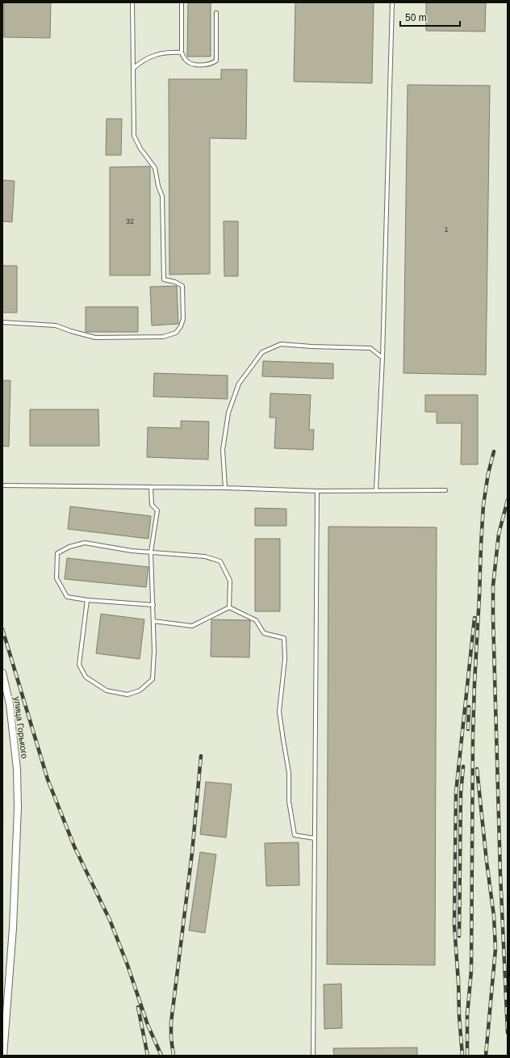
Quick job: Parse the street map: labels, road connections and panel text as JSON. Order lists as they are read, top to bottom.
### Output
{
  "streets": {
    "street": ["улица Горького"]
  },
  "house_numbers": ["32", "1"],
  "scale_bar": "50 m"
}
